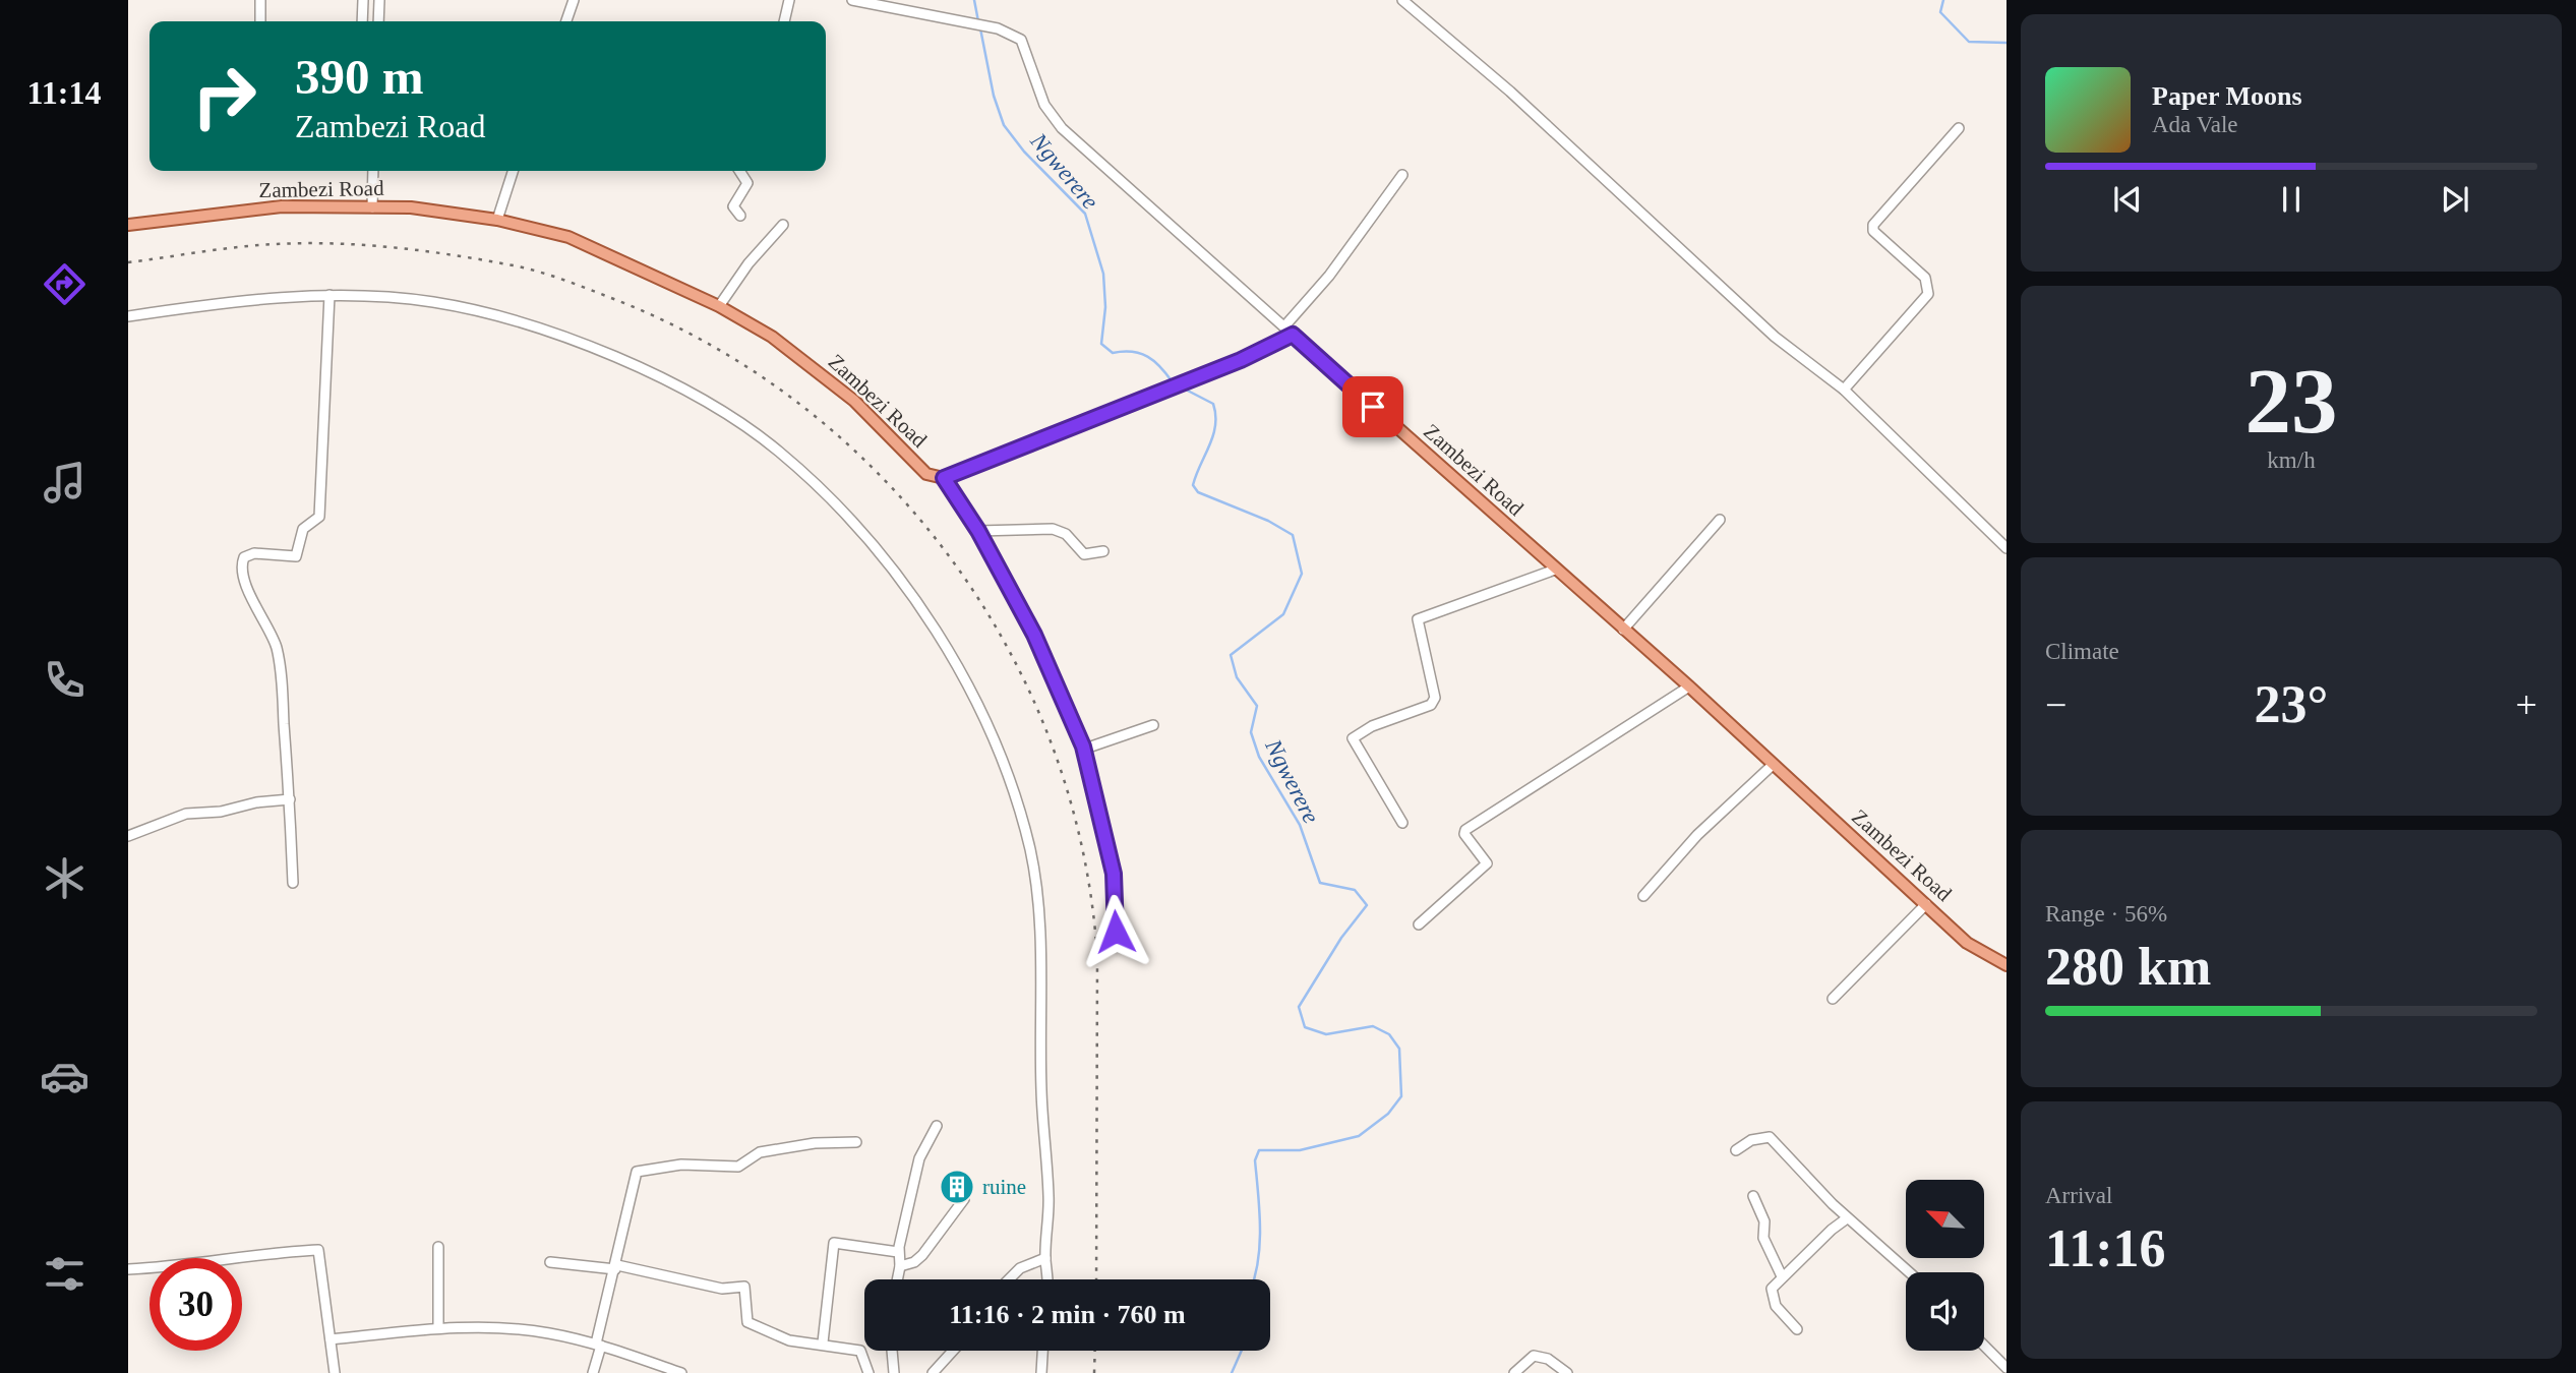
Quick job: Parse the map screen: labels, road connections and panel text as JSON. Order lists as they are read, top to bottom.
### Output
{
  "streets": {
    "main road": ["Zambezi Road"]
  },
  "water": ["Ngwerere"],
  "places": {
    "building": ["ruine"]
  },
  "north": "top left",
  "page": {
    "tabs": "11:14",
    "turn": ["390 m", "Zambezi Road"],
    "song": ["Paper Moons", "Ada Vale"],
    "tile": [
      ["23", "km/h"],
      "Climate",
      ["Range · 56%", "280 km"],
      ["Arrival", "11:16"]
    ],
    "heat": ["−", "23°", "+"],
    "limit": "30",
    "trip": "11:16 · 2 min · 760 m"
  }
}
